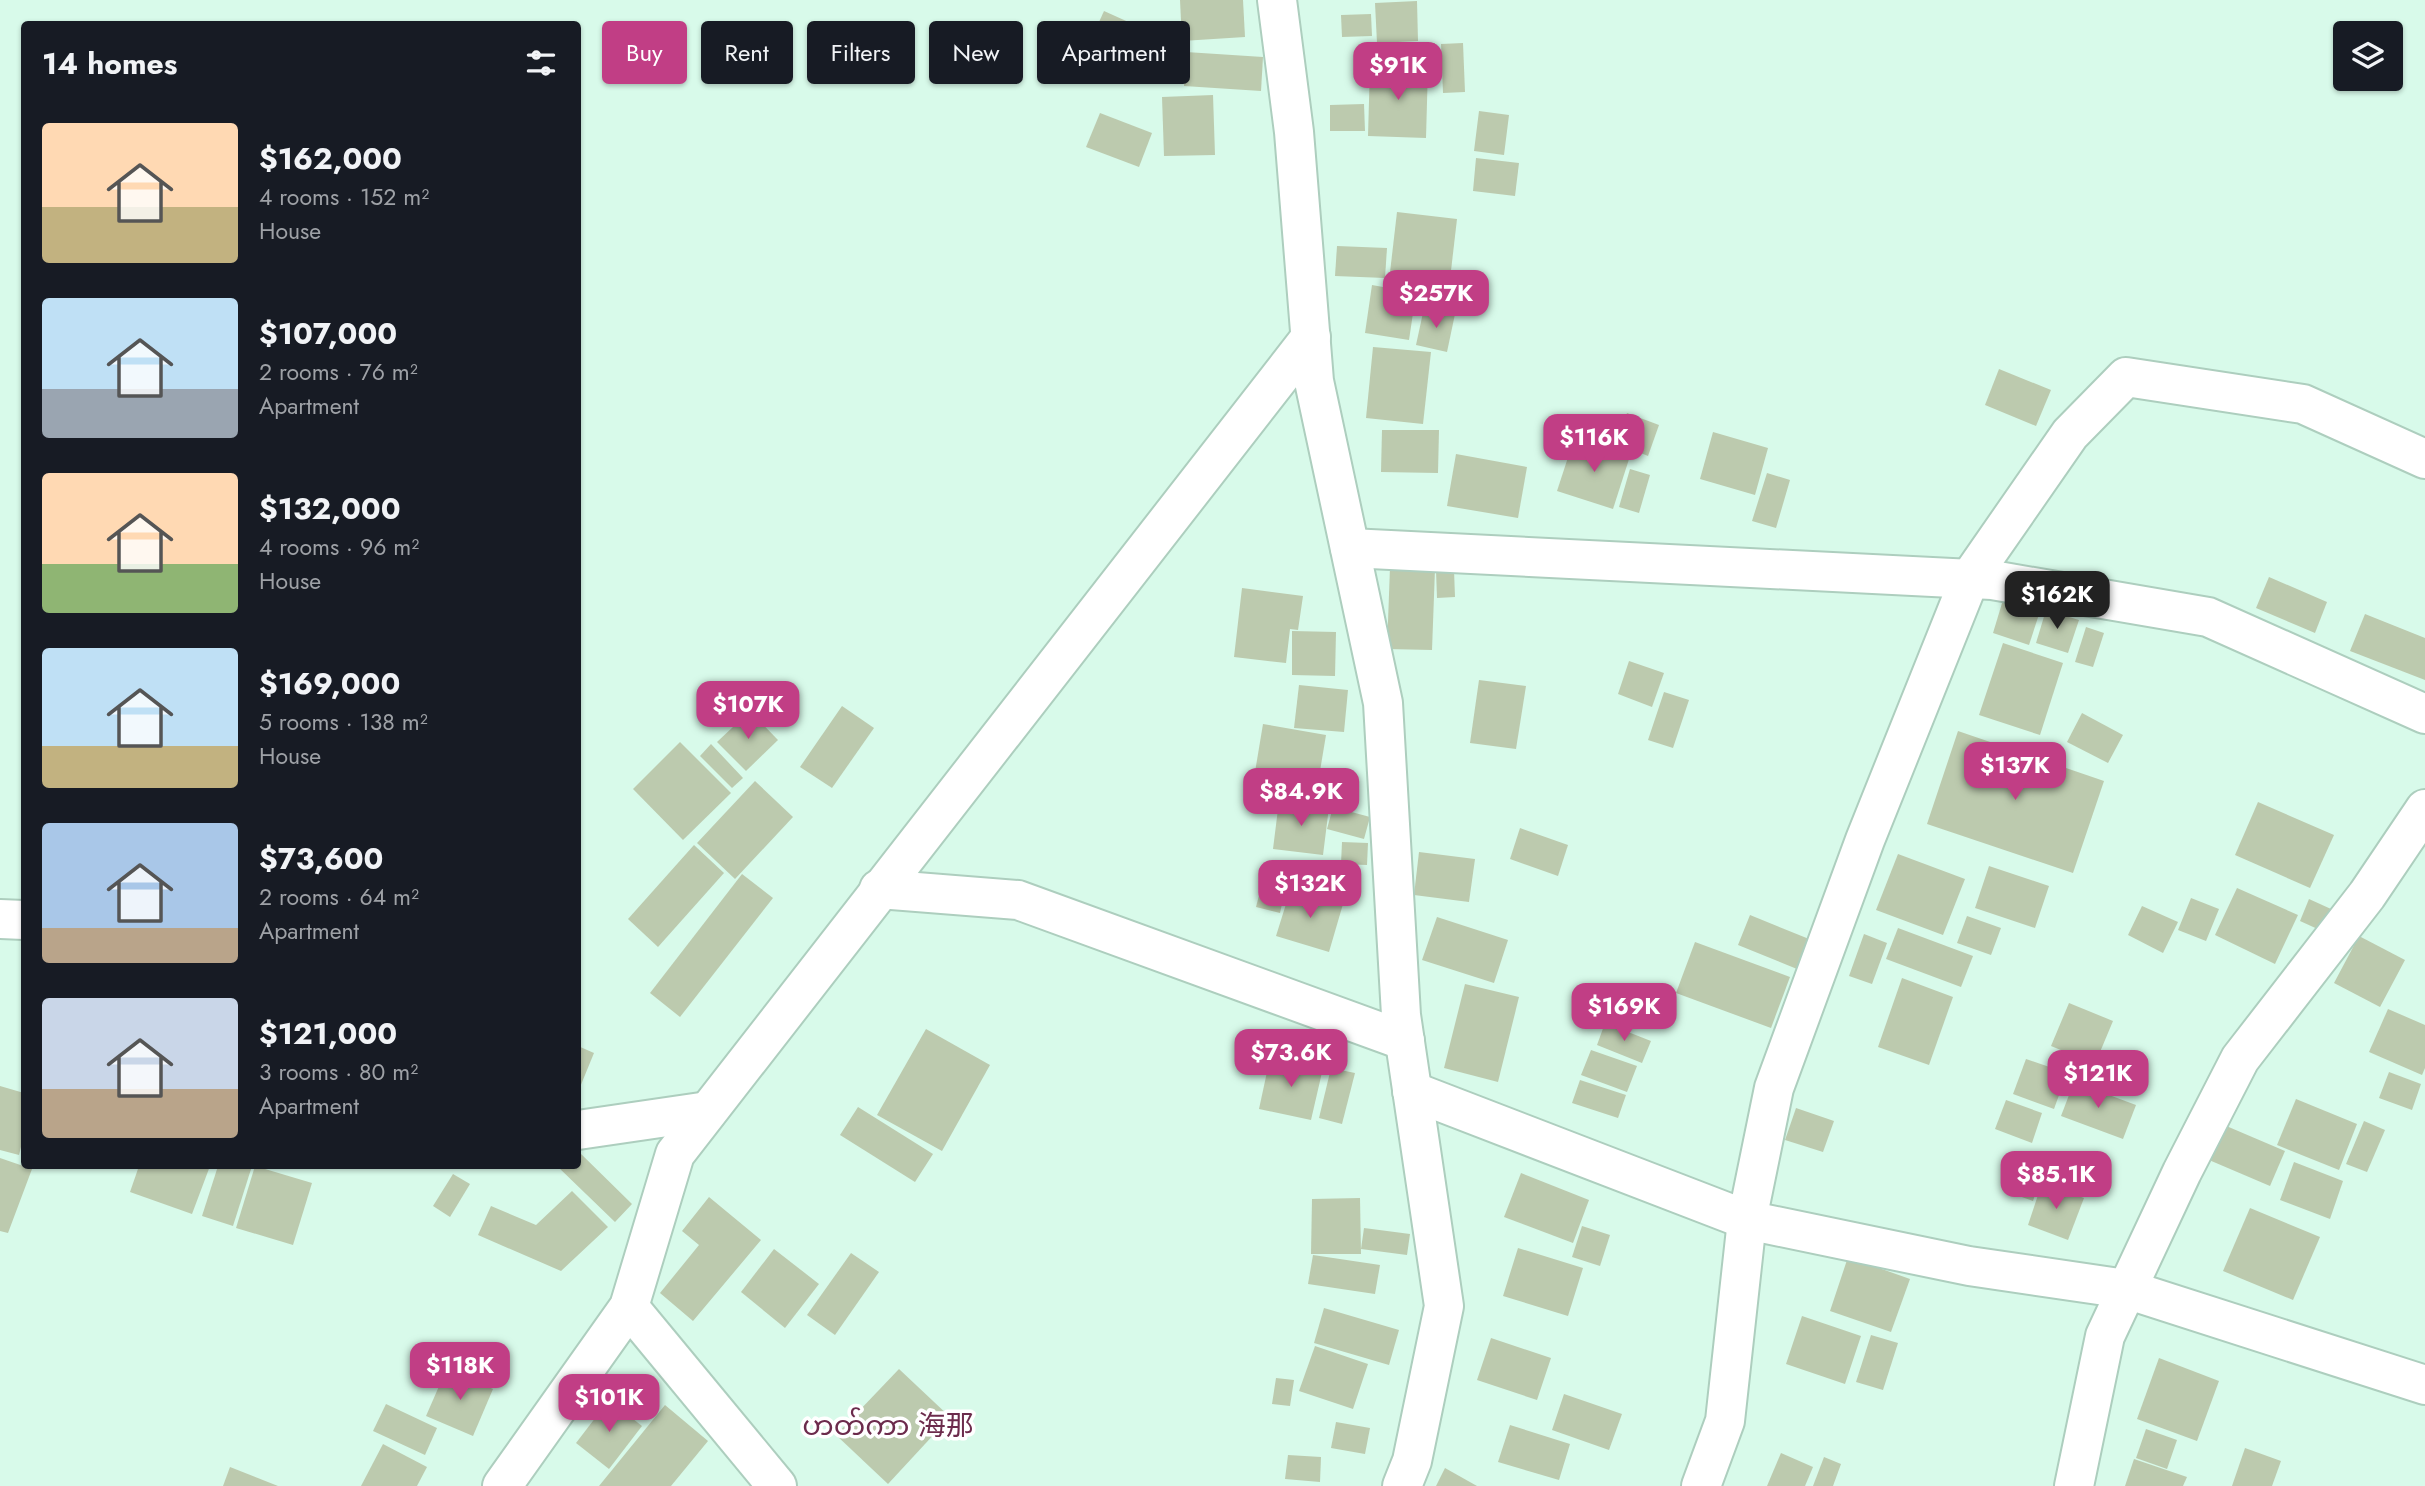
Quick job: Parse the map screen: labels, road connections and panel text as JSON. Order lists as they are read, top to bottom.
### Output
{
  "districts": ["ဟတ်ကာ 海那"],
  "page": {
    "chip": [
      "Buy",
      "Rent",
      "Filters",
      "New",
      "Apartment"
    ],
    "heading": "14 homes",
    "price": [
      "$91K",
      "$257K",
      "$116K",
      "$162K",
      "$107K",
      "$137K",
      "$84.9K",
      "$132K",
      "$169K",
      "$73.6K",
      "$121K",
      "$85.1K",
      "$118K",
      "$101K"
    ],
    "list": [
      {
        "name": "$162,000",
        "note": "4 rooms · 152 m² · House"
      },
      {
        "name": "$107,000",
        "note": "2 rooms · 76 m² · Apartment"
      },
      {
        "name": "$132,000",
        "note": "4 rooms · 96 m² · House"
      },
      {
        "name": "$169,000",
        "note": "5 rooms · 138 m² · House"
      },
      {
        "name": "$73,600",
        "note": "2 rooms · 64 m² · Apartment"
      },
      {
        "name": "$121,000",
        "note": "3 rooms · 80 m² · Apartment"
      }
    ]
  }
}
